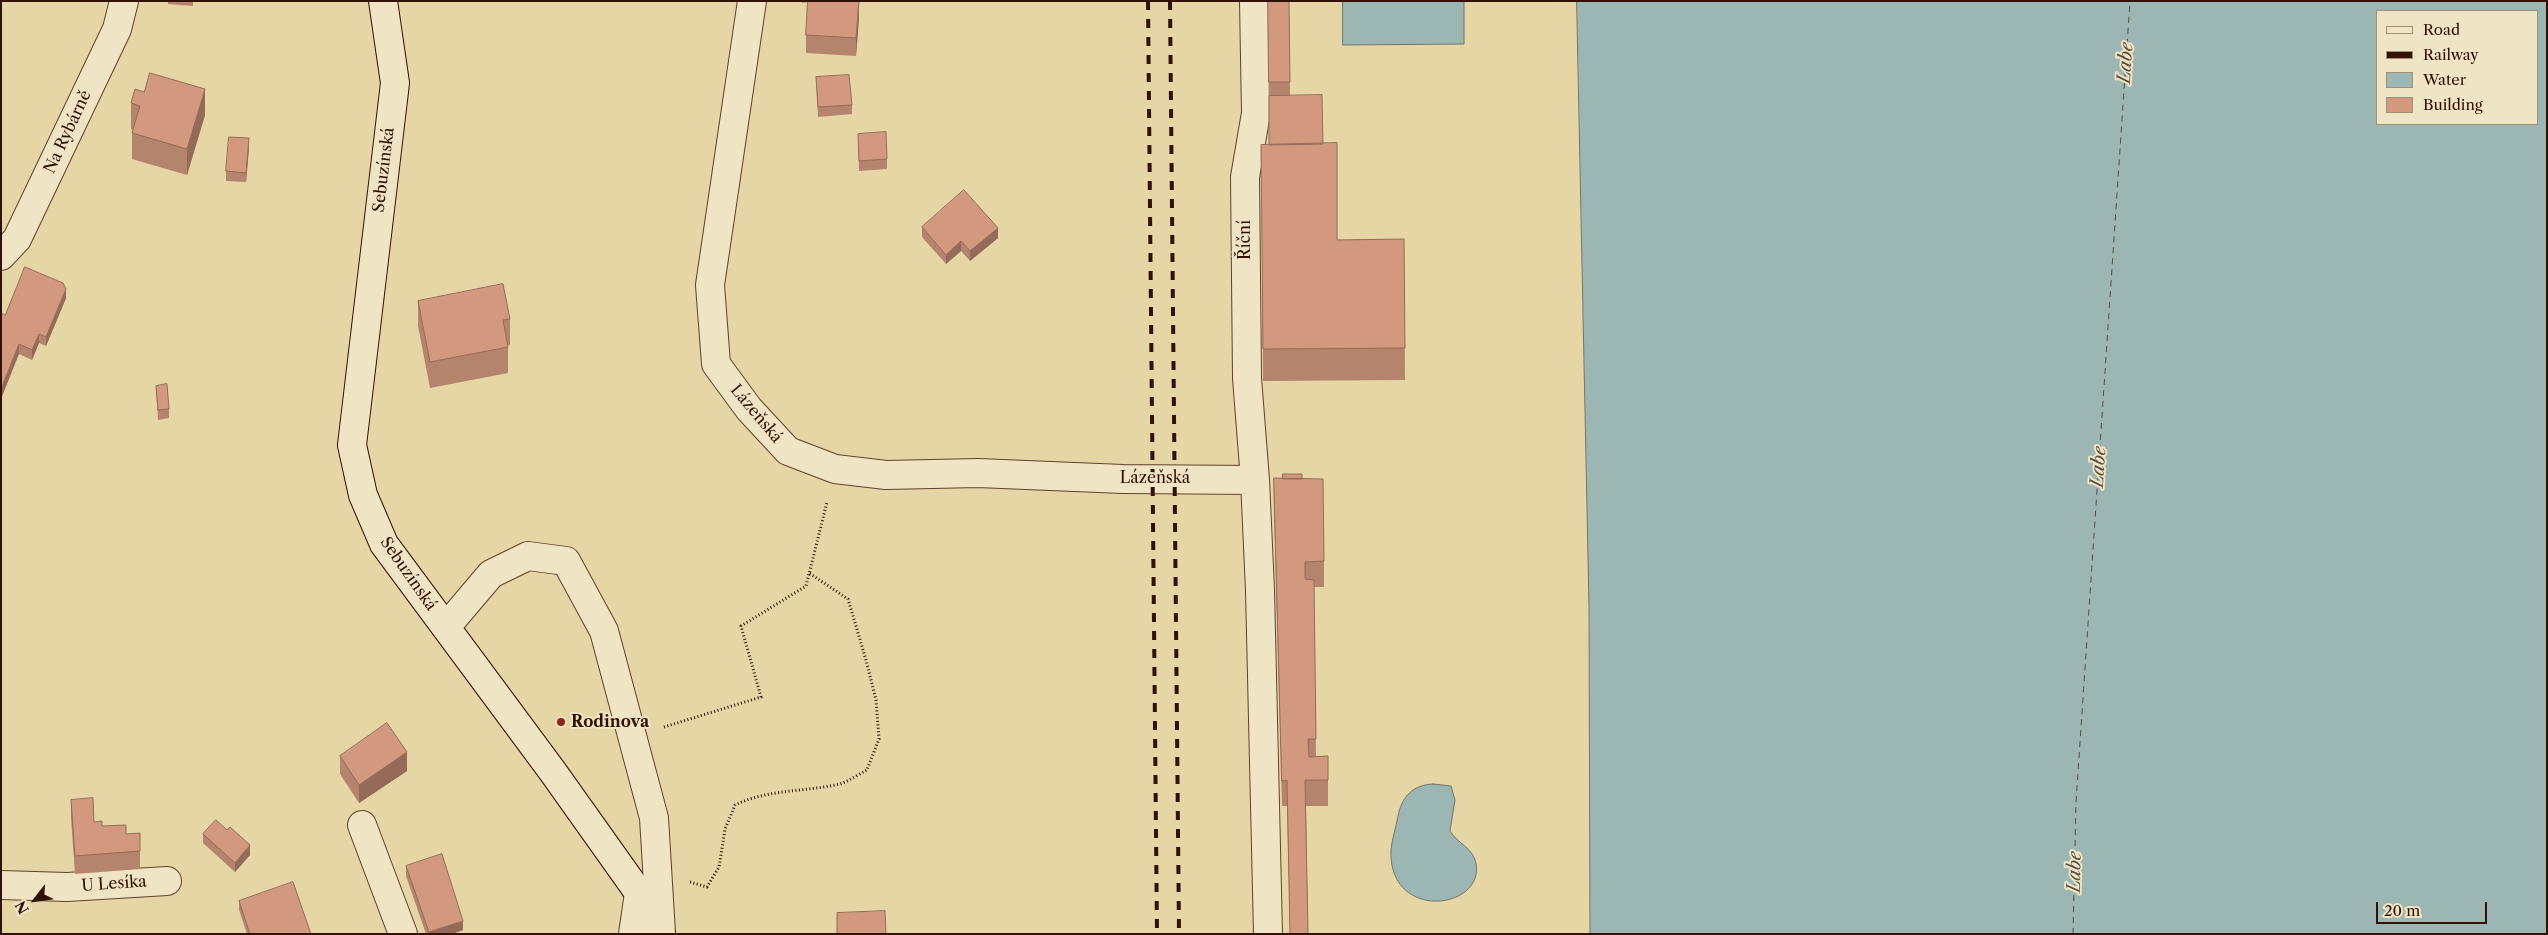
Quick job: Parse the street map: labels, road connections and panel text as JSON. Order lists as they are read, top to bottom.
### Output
{
  "streets": {
    "street": [
      "Na Rybárně",
      "Sebuzínská",
      "Říční",
      "Lázeňská",
      "U Lesíka"
    ]
  },
  "crossings": [
    ["Říční", "Lázeňská"]
  ],
  "water": ["Labe"],
  "places": ["Rodinova"],
  "legend": [
    "Road",
    "Railway",
    "Water",
    "Building"
  ],
  "scale_bar": "20 m",
  "north": "bottom left"
}
